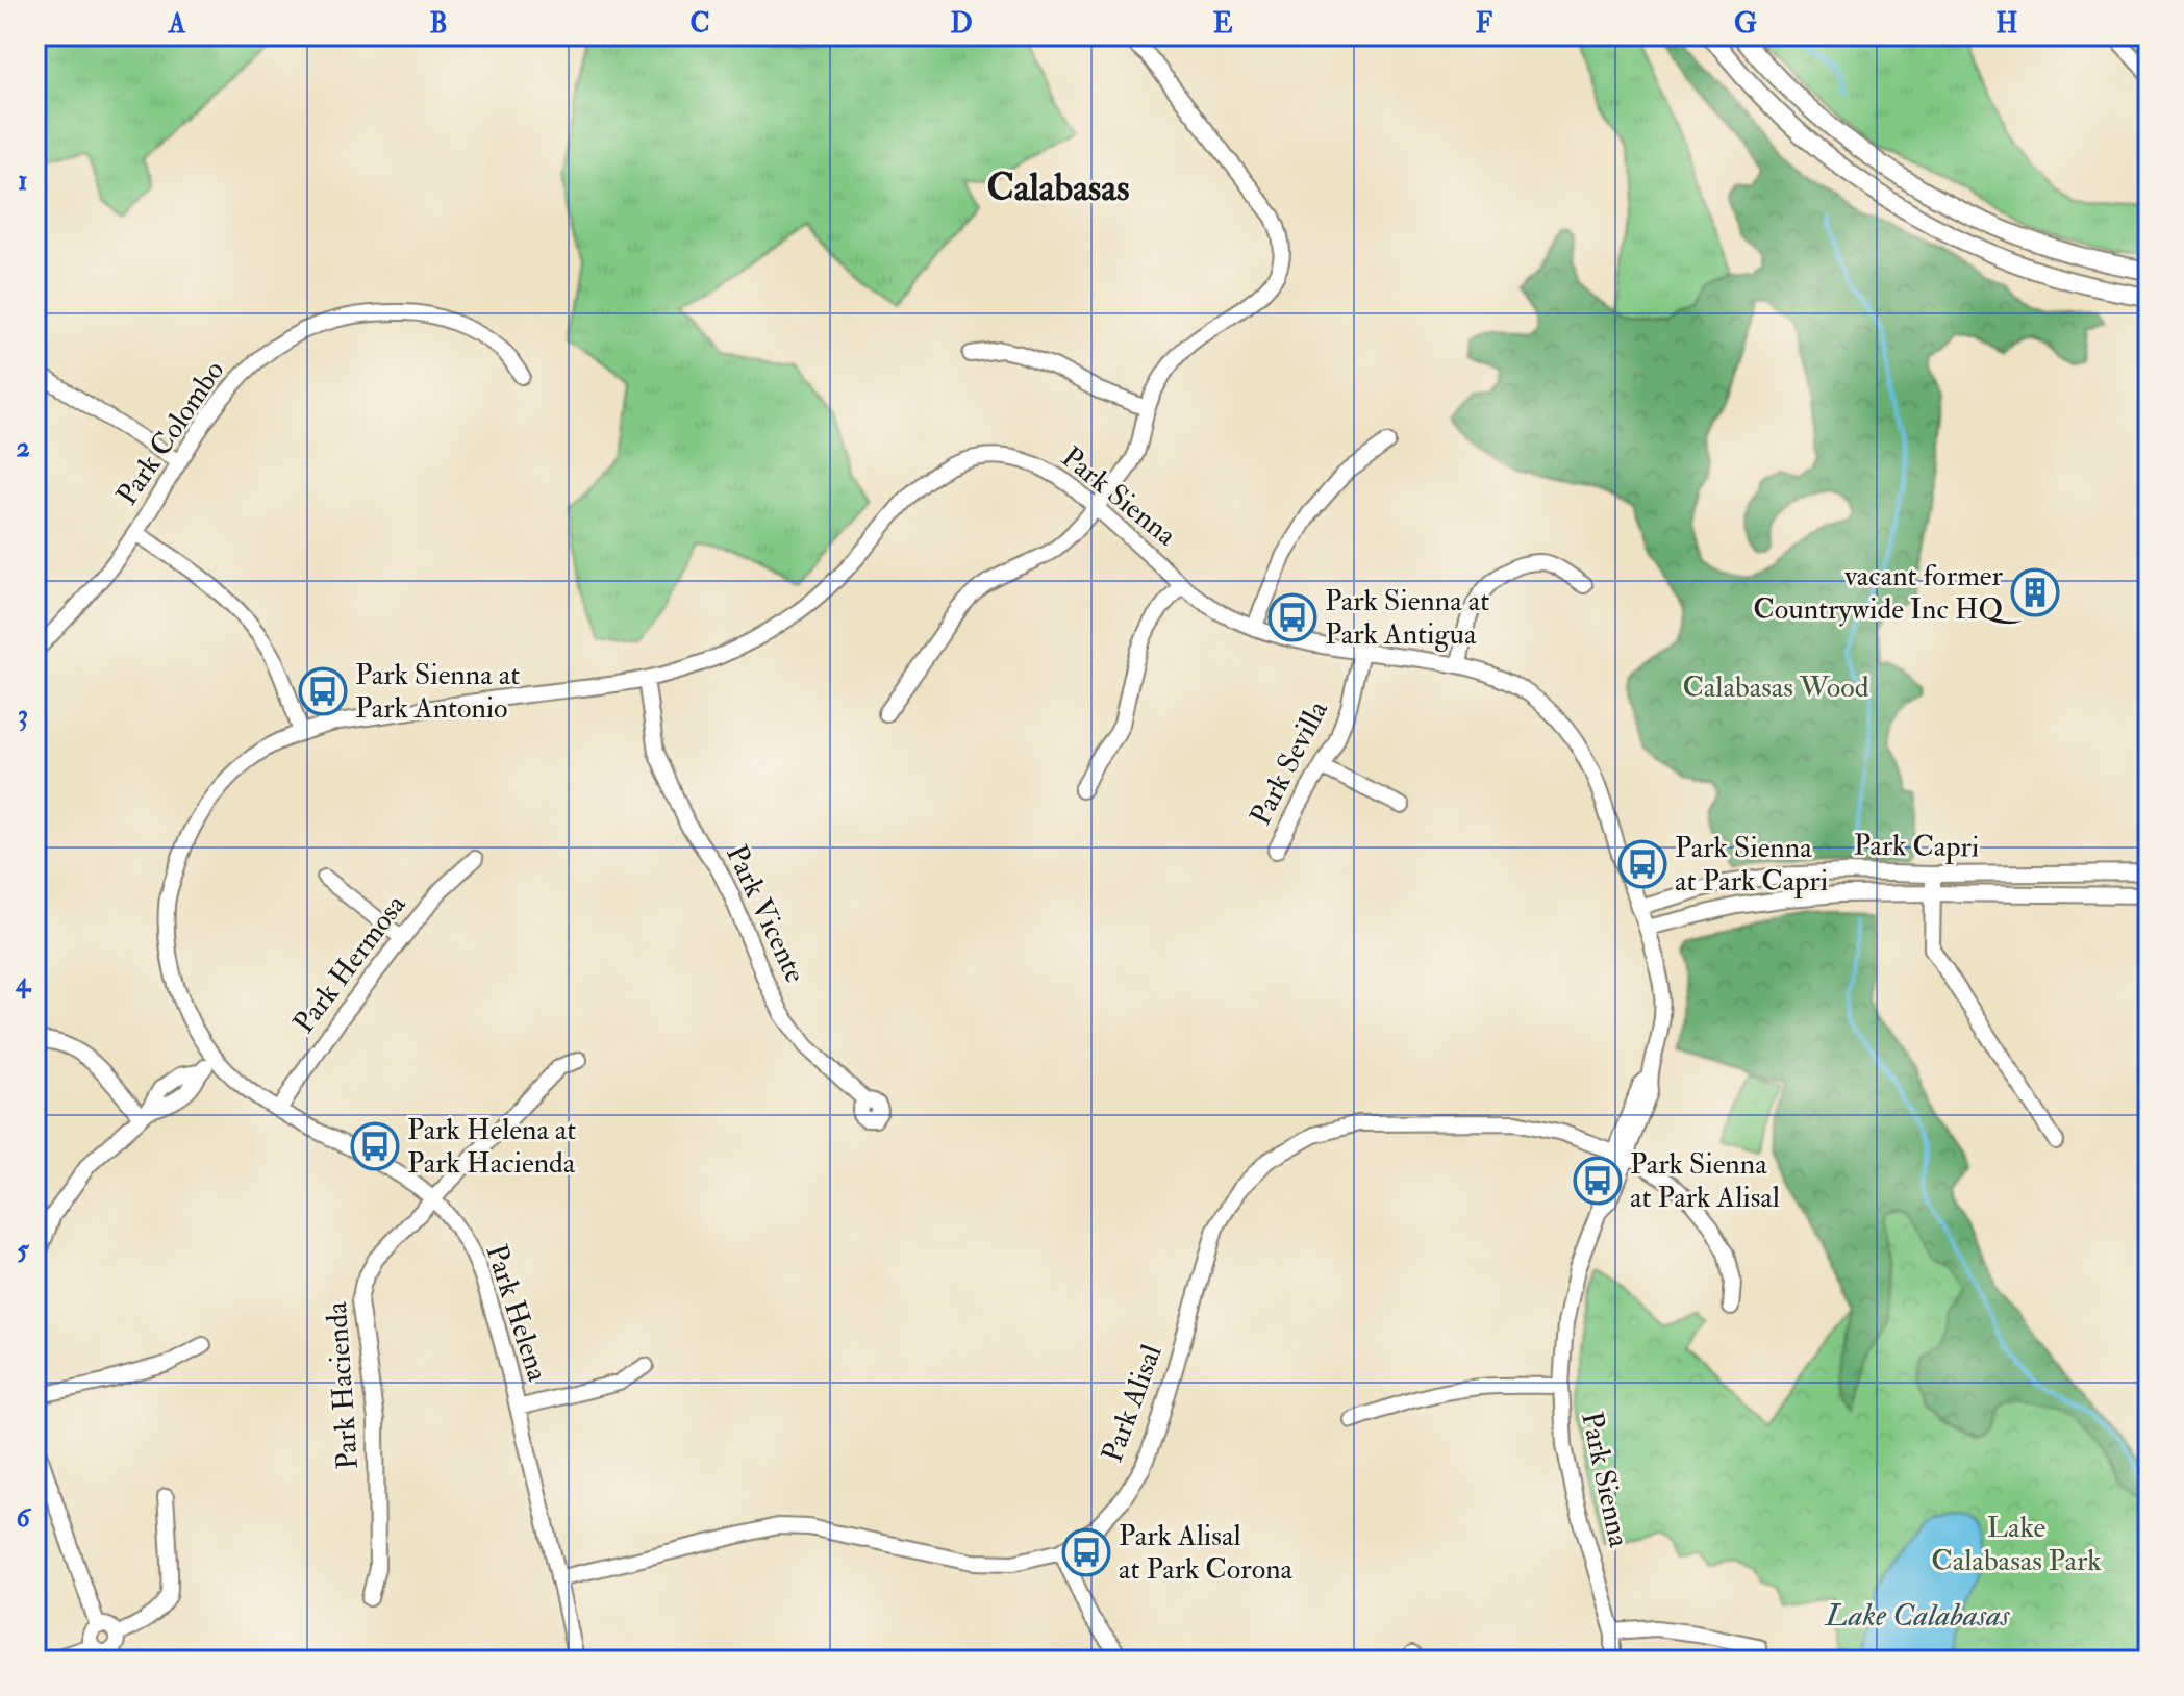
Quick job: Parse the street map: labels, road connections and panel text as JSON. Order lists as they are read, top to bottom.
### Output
{
  "streets": {
    "street": [
      "Park Colombo",
      "Park Sienna",
      "Park Sevilla",
      "Park Capri",
      "Park Vicente",
      "Park Hermosa",
      "Park Helena",
      "Park Hacienda",
      "Park Alisal"
    ]
  },
  "crossings": [
    ["Park Sienna", "Park Sevilla"],
    ["Park Sienna", "Park Capri"],
    ["Park Sienna", "Park Vicente"],
    ["Park Sienna", "Park Helena"],
    ["Park Sienna", "Park Alisal"],
    ["Park Hermosa", "Park Helena"],
    ["Park Helena", "Park Hacienda"],
    ["Park Helena", "Park Alisal"]
  ],
  "districts": ["Calabasas"],
  "water": ["Lake Calabasas"],
  "parks": ["Calabasas Wood", "Lake Calabasas Park"],
  "places": {
    "building": ["vacant former Countrywide Inc HQ"],
    "bus stop": [
      "Park Sienna at Park Antigua",
      "Park Sienna at Park Antonio",
      "Park Sienna at Park Capri",
      "Park Helena at Park Hacienda",
      "Park Sienna at Park Alisal",
      "Park Alisal at Park Corona"
    ]
  },
  "grid": {
    "columns": [
      "A",
      "B",
      "C",
      "D",
      "E",
      "F",
      "G",
      "H"
    ],
    "rows": [
      "1",
      "2",
      "3",
      "4",
      "5",
      "6"
    ]
  }
}
